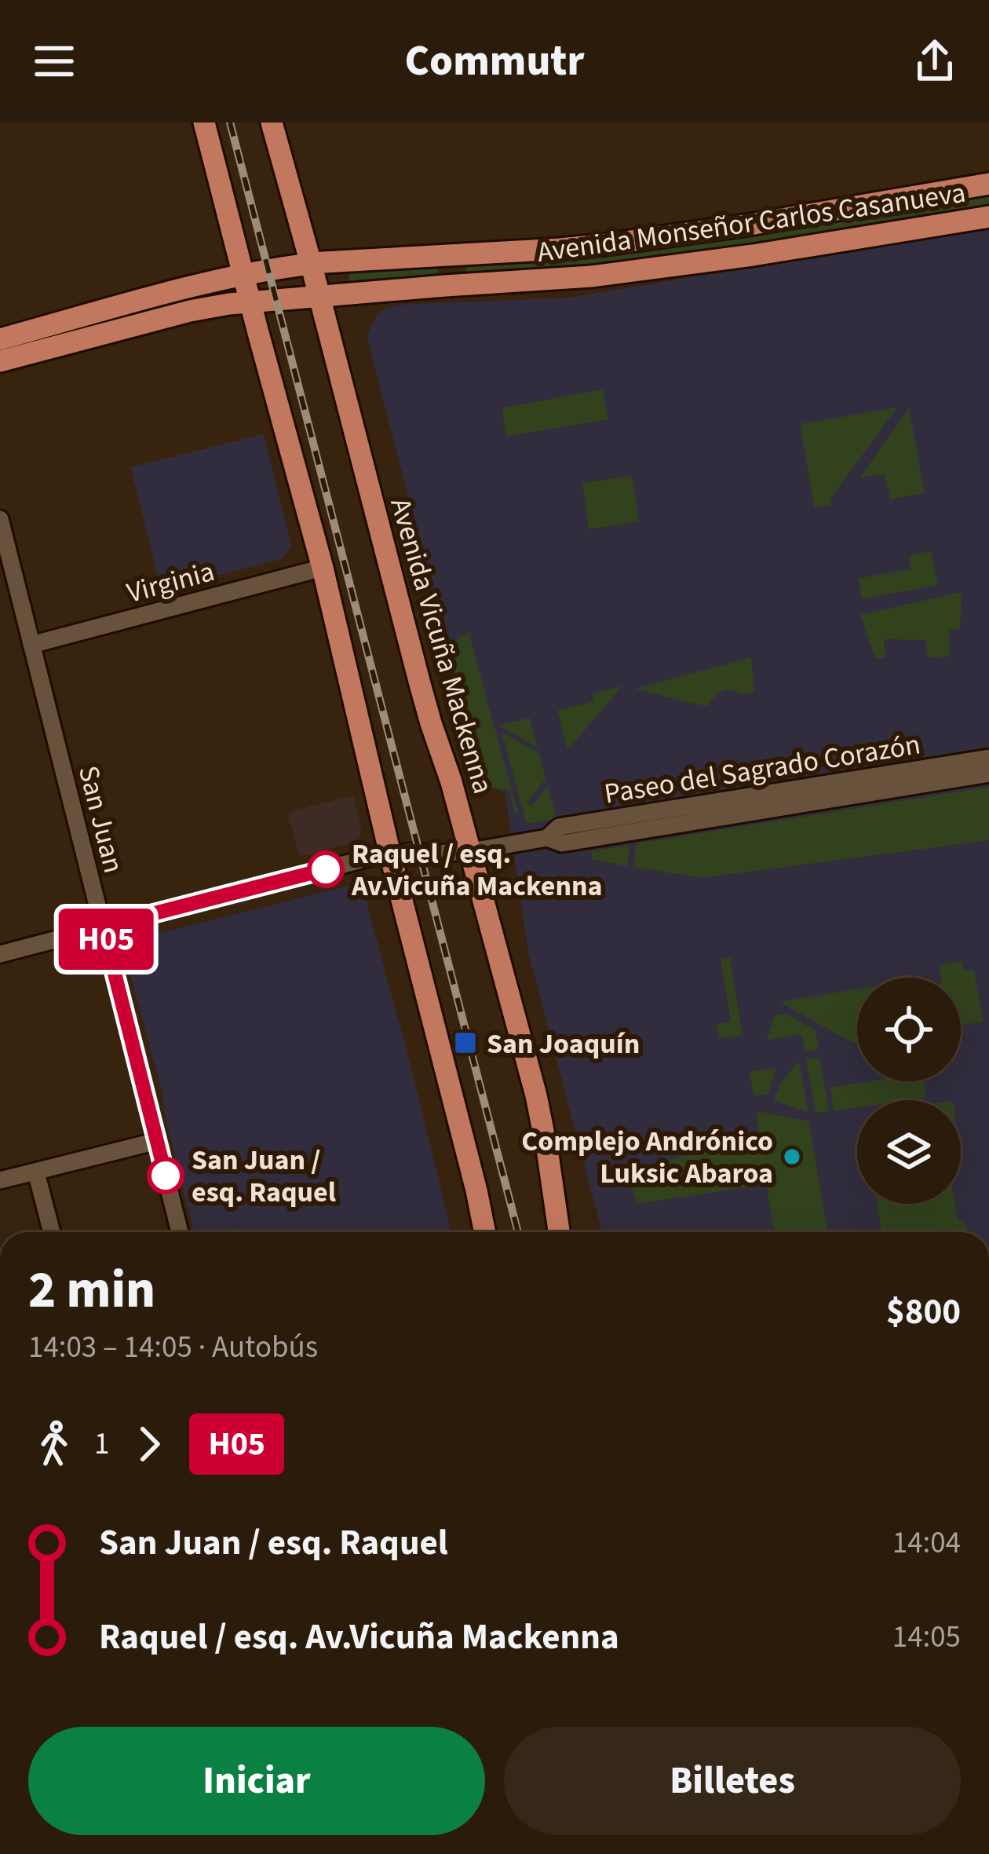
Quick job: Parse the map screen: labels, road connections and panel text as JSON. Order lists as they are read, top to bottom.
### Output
{
  "streets": {
    "main road": ["Avenida Monseñor Carlos Casanueva", "Avenida Vicuña Mackenna"],
    "street": ["Virginia", "Paseo del Sagrado Corazón", "San Juan"]
  },
  "crossings": [
    ["Avenida Monseñor Carlos Casanueva", "Avenida Vicuña Mackenna"],
    ["Virginia", "San Juan"],
    ["Avenida Vicuña Mackenna", "Paseo del Sagrado Corazón"],
    ["Paseo del Sagrado Corazón", "San Juan"]
  ],
  "places": {
    "other": ["Raquel / esq. Av.Vicuña Mackenna", "Complejo Andrónico Luksic Abaroa", "San Juan / esq. Raquel"],
    "transit": ["San Joaquín"]
  },
  "lines": ["bus line H05"],
  "page": {
    "header": "Commutr",
    "on_map": "H05",
    "heading": ["2 min", "14:03 – 14:05 · Autobús", "$800"],
    "legs": ["1", "H05"],
    "list": [
      {
        "name": "San Juan / esq. Raquel",
        "value": "14:04"
      },
      {
        "name": "Raquel / esq. Av.Vicuña Mackenna",
        "value": "14:05"
      }
    ],
    "buttons": ["Iniciar", "Billetes"]
  }
}
